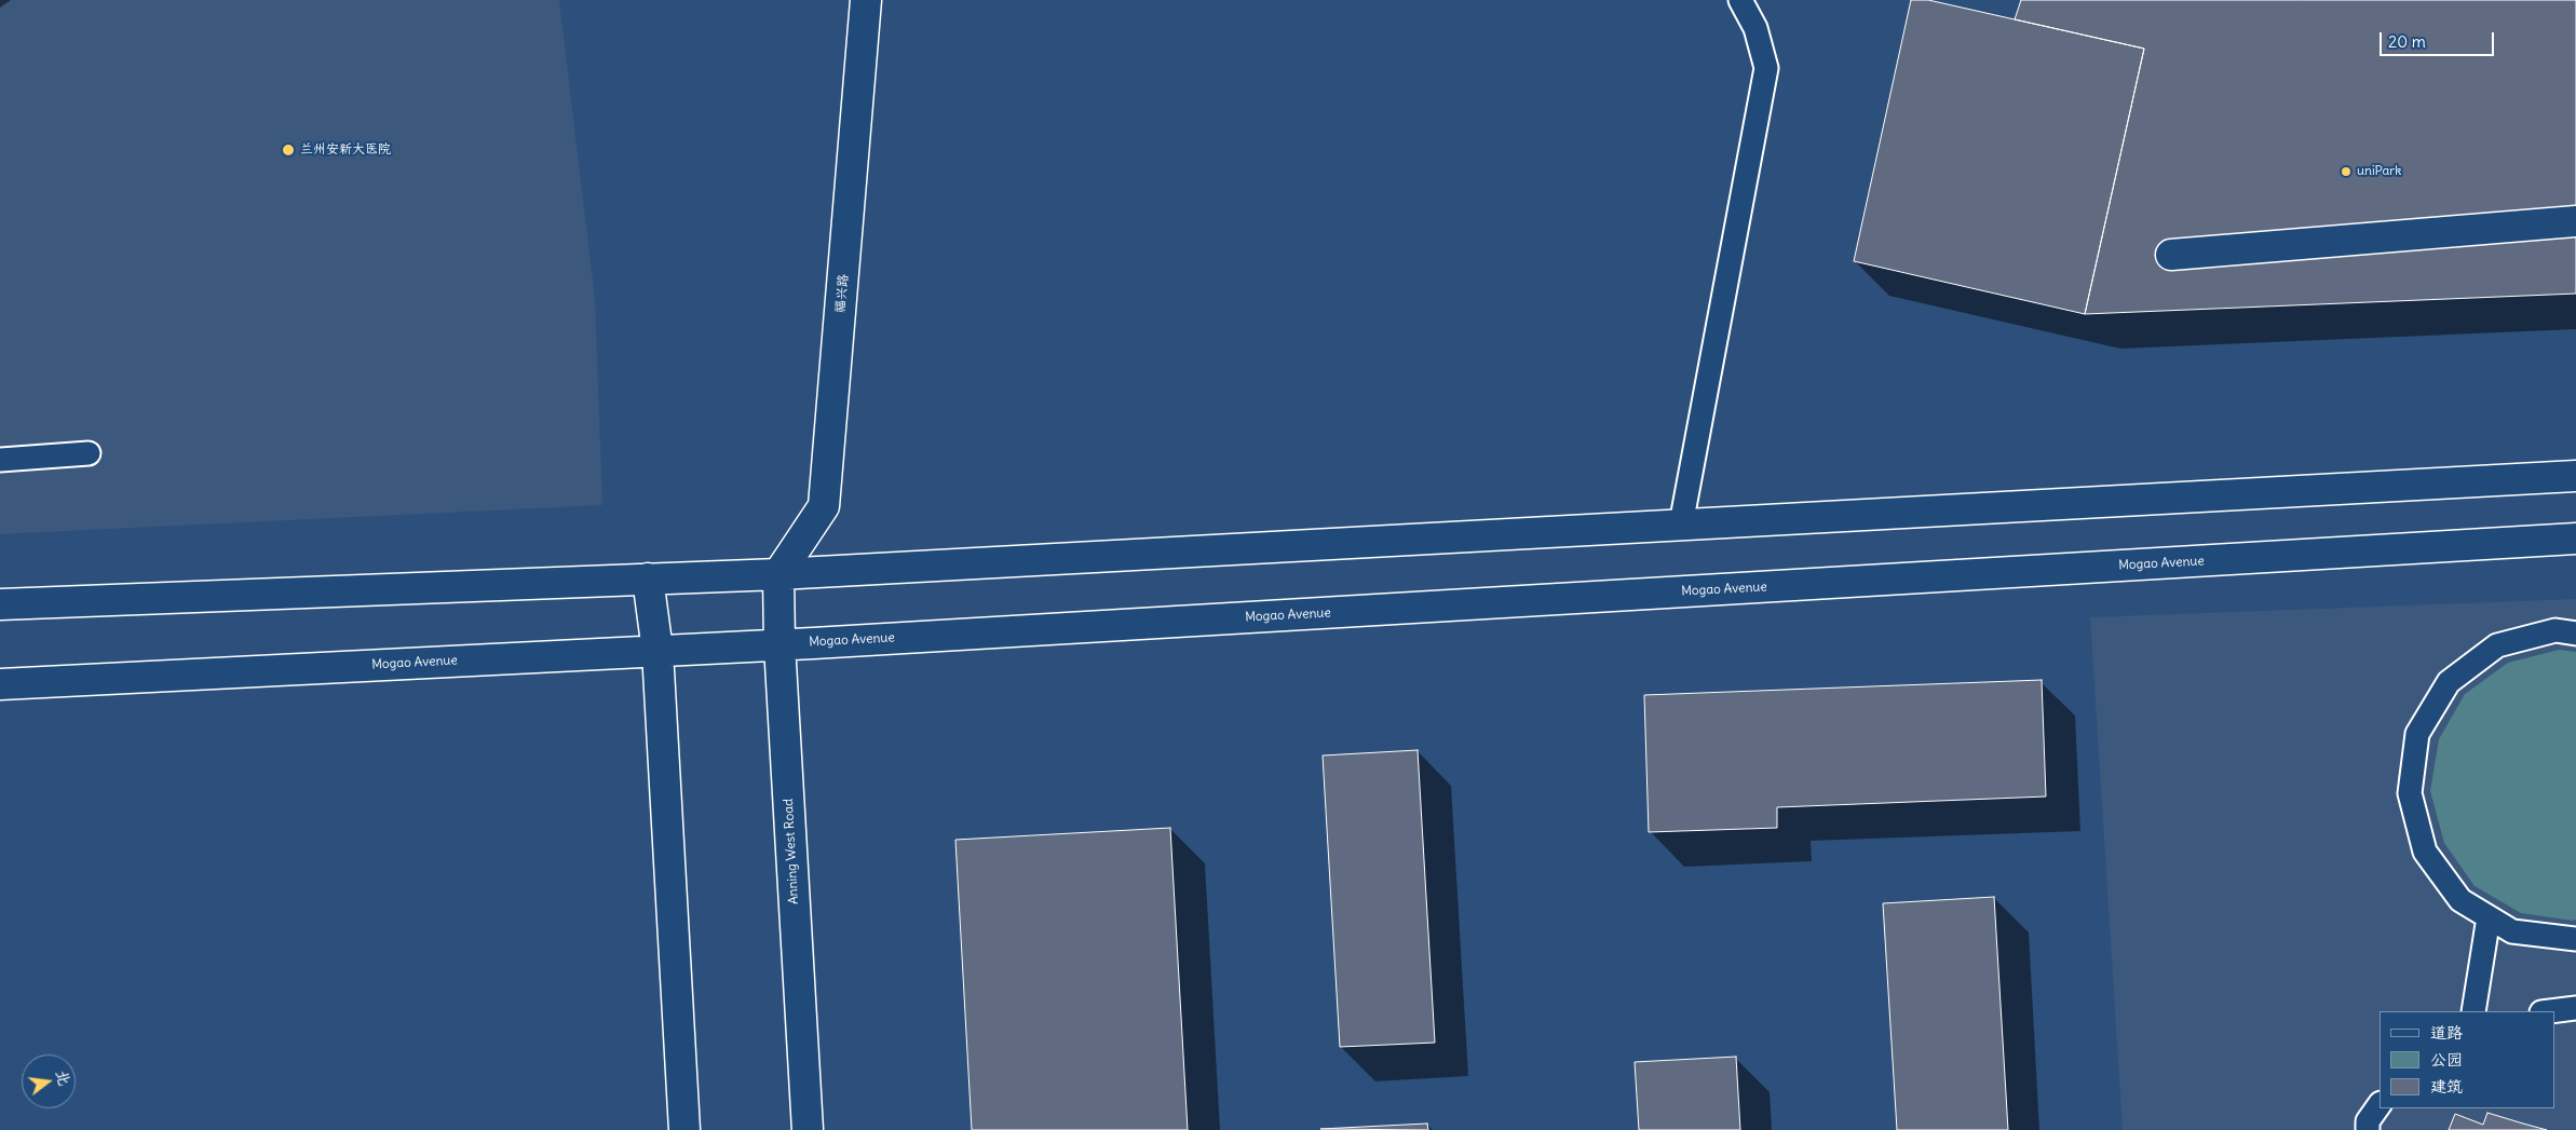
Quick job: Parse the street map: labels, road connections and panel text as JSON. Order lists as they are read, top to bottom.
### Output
{
  "streets": {
    "main road": ["福兴路", "Mogao Avenue", "Anning West Road"]
  },
  "crossings": [
    ["福兴路", "Anning West Road"],
    ["Mogao Avenue", "Anning West Road"]
  ],
  "places": ["兰州安新大医院", "uniPark"],
  "legend": ["道路", "公园", "建筑"],
  "scale_bar": "20 m",
  "north": "right"
}
